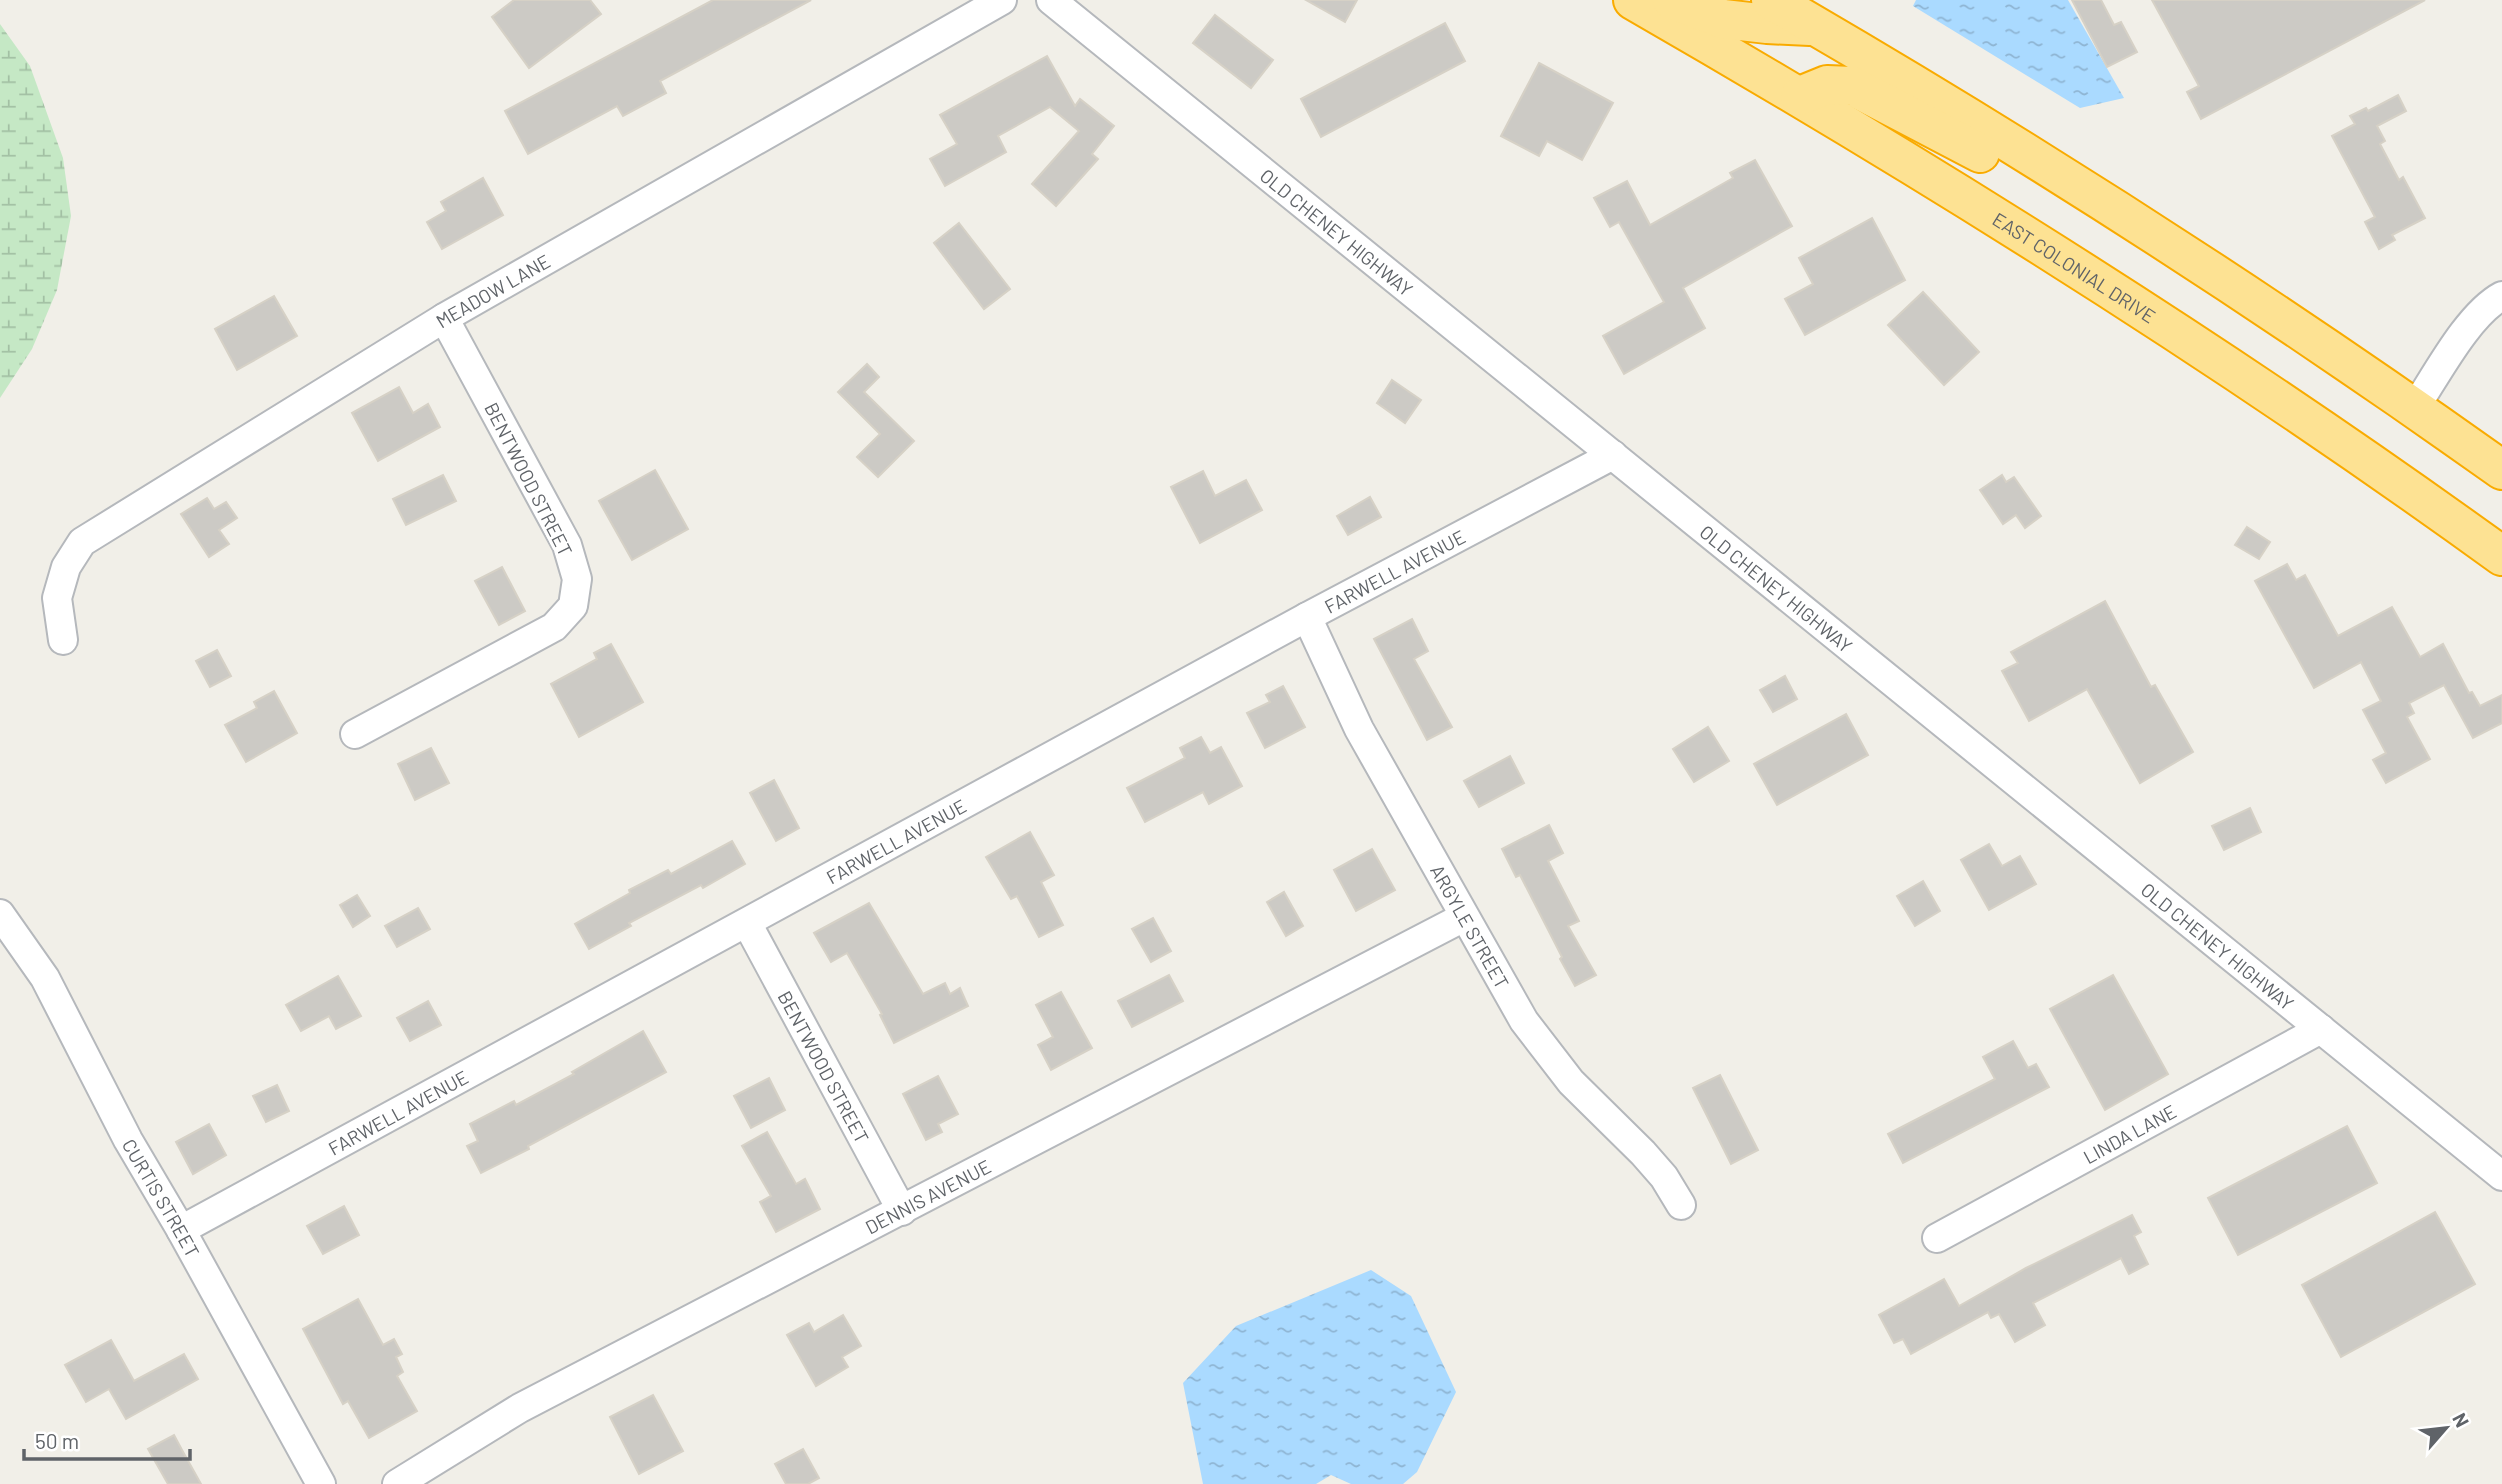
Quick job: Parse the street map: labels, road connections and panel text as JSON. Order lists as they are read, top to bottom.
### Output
{
  "streets": {
    "highway": ["EAST COLONIAL DRIVE"],
    "street": [
      "OLD CHENEY HIGHWAY",
      "MEADOW LANE",
      "BENTWOOD STREET",
      "FARWELL AVENUE",
      "ARGYLE STREET",
      "LINDA LANE",
      "DENNIS AVENUE",
      "CURTIS STREET"
    ]
  },
  "crossings": [
    ["OLD CHENEY HIGHWAY", "FARWELL AVENUE"],
    ["OLD CHENEY HIGHWAY", "LINDA LANE"],
    ["MEADOW LANE", "BENTWOOD STREET"],
    ["BENTWOOD STREET", "FARWELL AVENUE"],
    ["BENTWOOD STREET", "DENNIS AVENUE"],
    ["FARWELL AVENUE", "ARGYLE STREET"],
    ["FARWELL AVENUE", "CURTIS STREET"],
    ["ARGYLE STREET", "DENNIS AVENUE"]
  ],
  "scale_bar": "50 m",
  "north": "top right"
}
